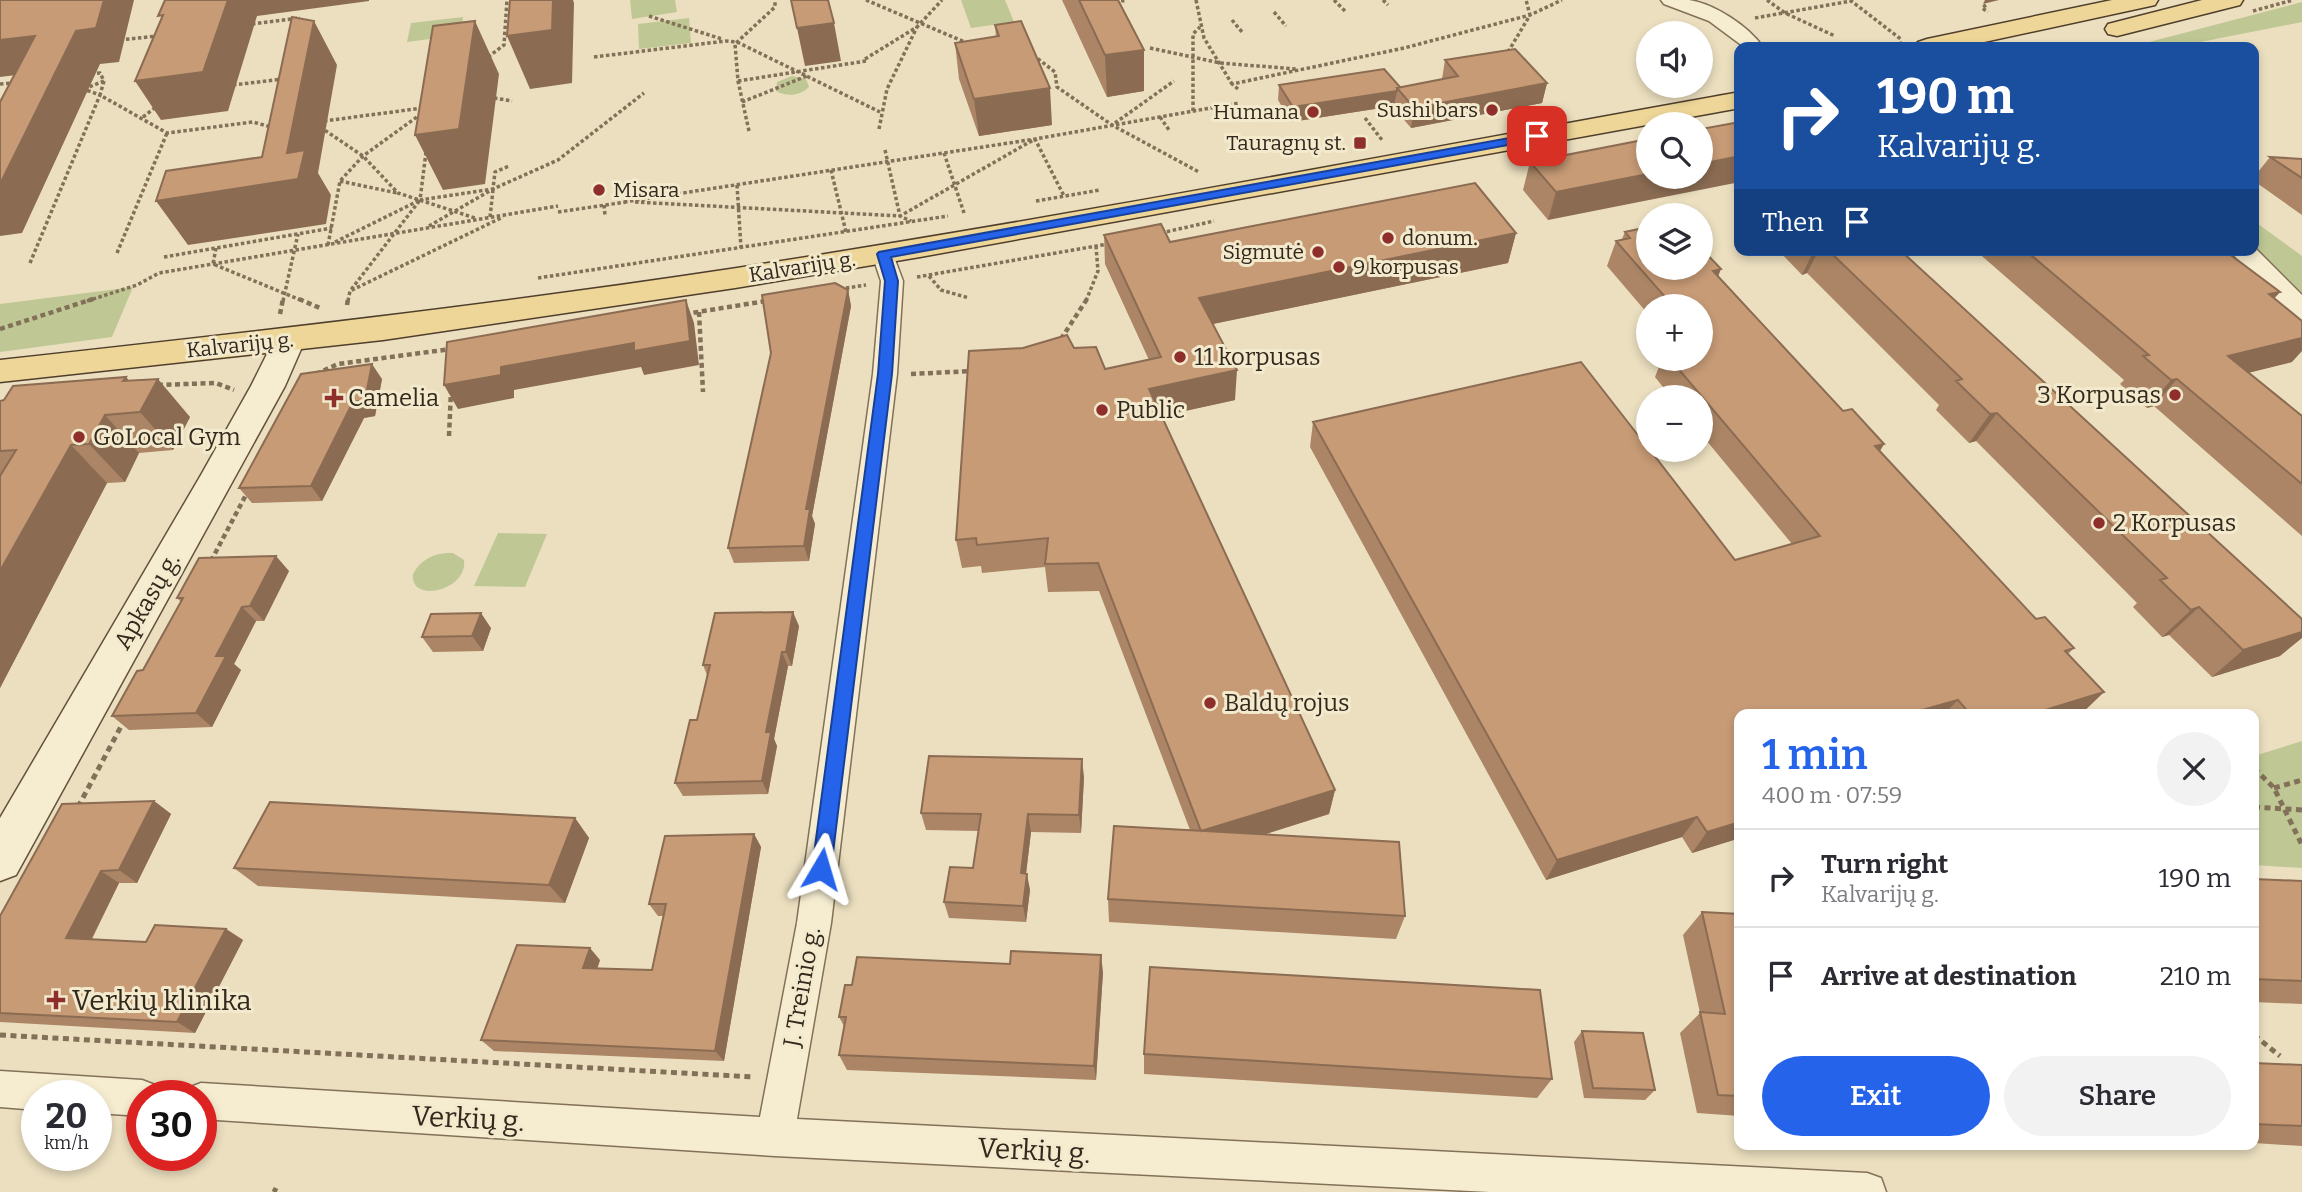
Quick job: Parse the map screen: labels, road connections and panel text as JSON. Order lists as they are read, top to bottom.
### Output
{
  "streets": {
    "main road": ["Kalvarijų g.", "Apkasų g."],
    "street": ["J. Treinio g.", "Verkių g."]
  },
  "crossings": [
    ["Kalvarijų g.", "Apkasų g."],
    ["Kalvarijų g.", "J. Treinio g."],
    ["J. Treinio g.", "Verkių g."]
  ],
  "places": {
    "other": [
      "Sushi bars",
      "Humana",
      "Misara",
      "donum.",
      "Sigmutė",
      "9 korpusas",
      "11 korpusas",
      "3 Korpusas",
      "Public",
      "GoLocal Gym",
      "2 Korpusas",
      "Baldų rojus"
    ],
    "transit": ["Tauragnų st."],
    "health": ["Camelia", "Verkių klinika"]
  },
  "page": {
    "map_buttons": ["+", "−"],
    "turn": ["190 m", "Kalvarijų g."],
    "then": "Then",
    "heading": ["1 min", "400 m · 07:59"],
    "list": [
      {
        "name": "Turn right",
        "note": "Kalvarijų g.",
        "value": "190 m"
      },
      {
        "name": "Arrive at destination",
        "value": "210 m"
      }
    ],
    "buttons": ["Exit", "Share"],
    "speed": "20 km/h",
    "limit": "30"
  }
}
